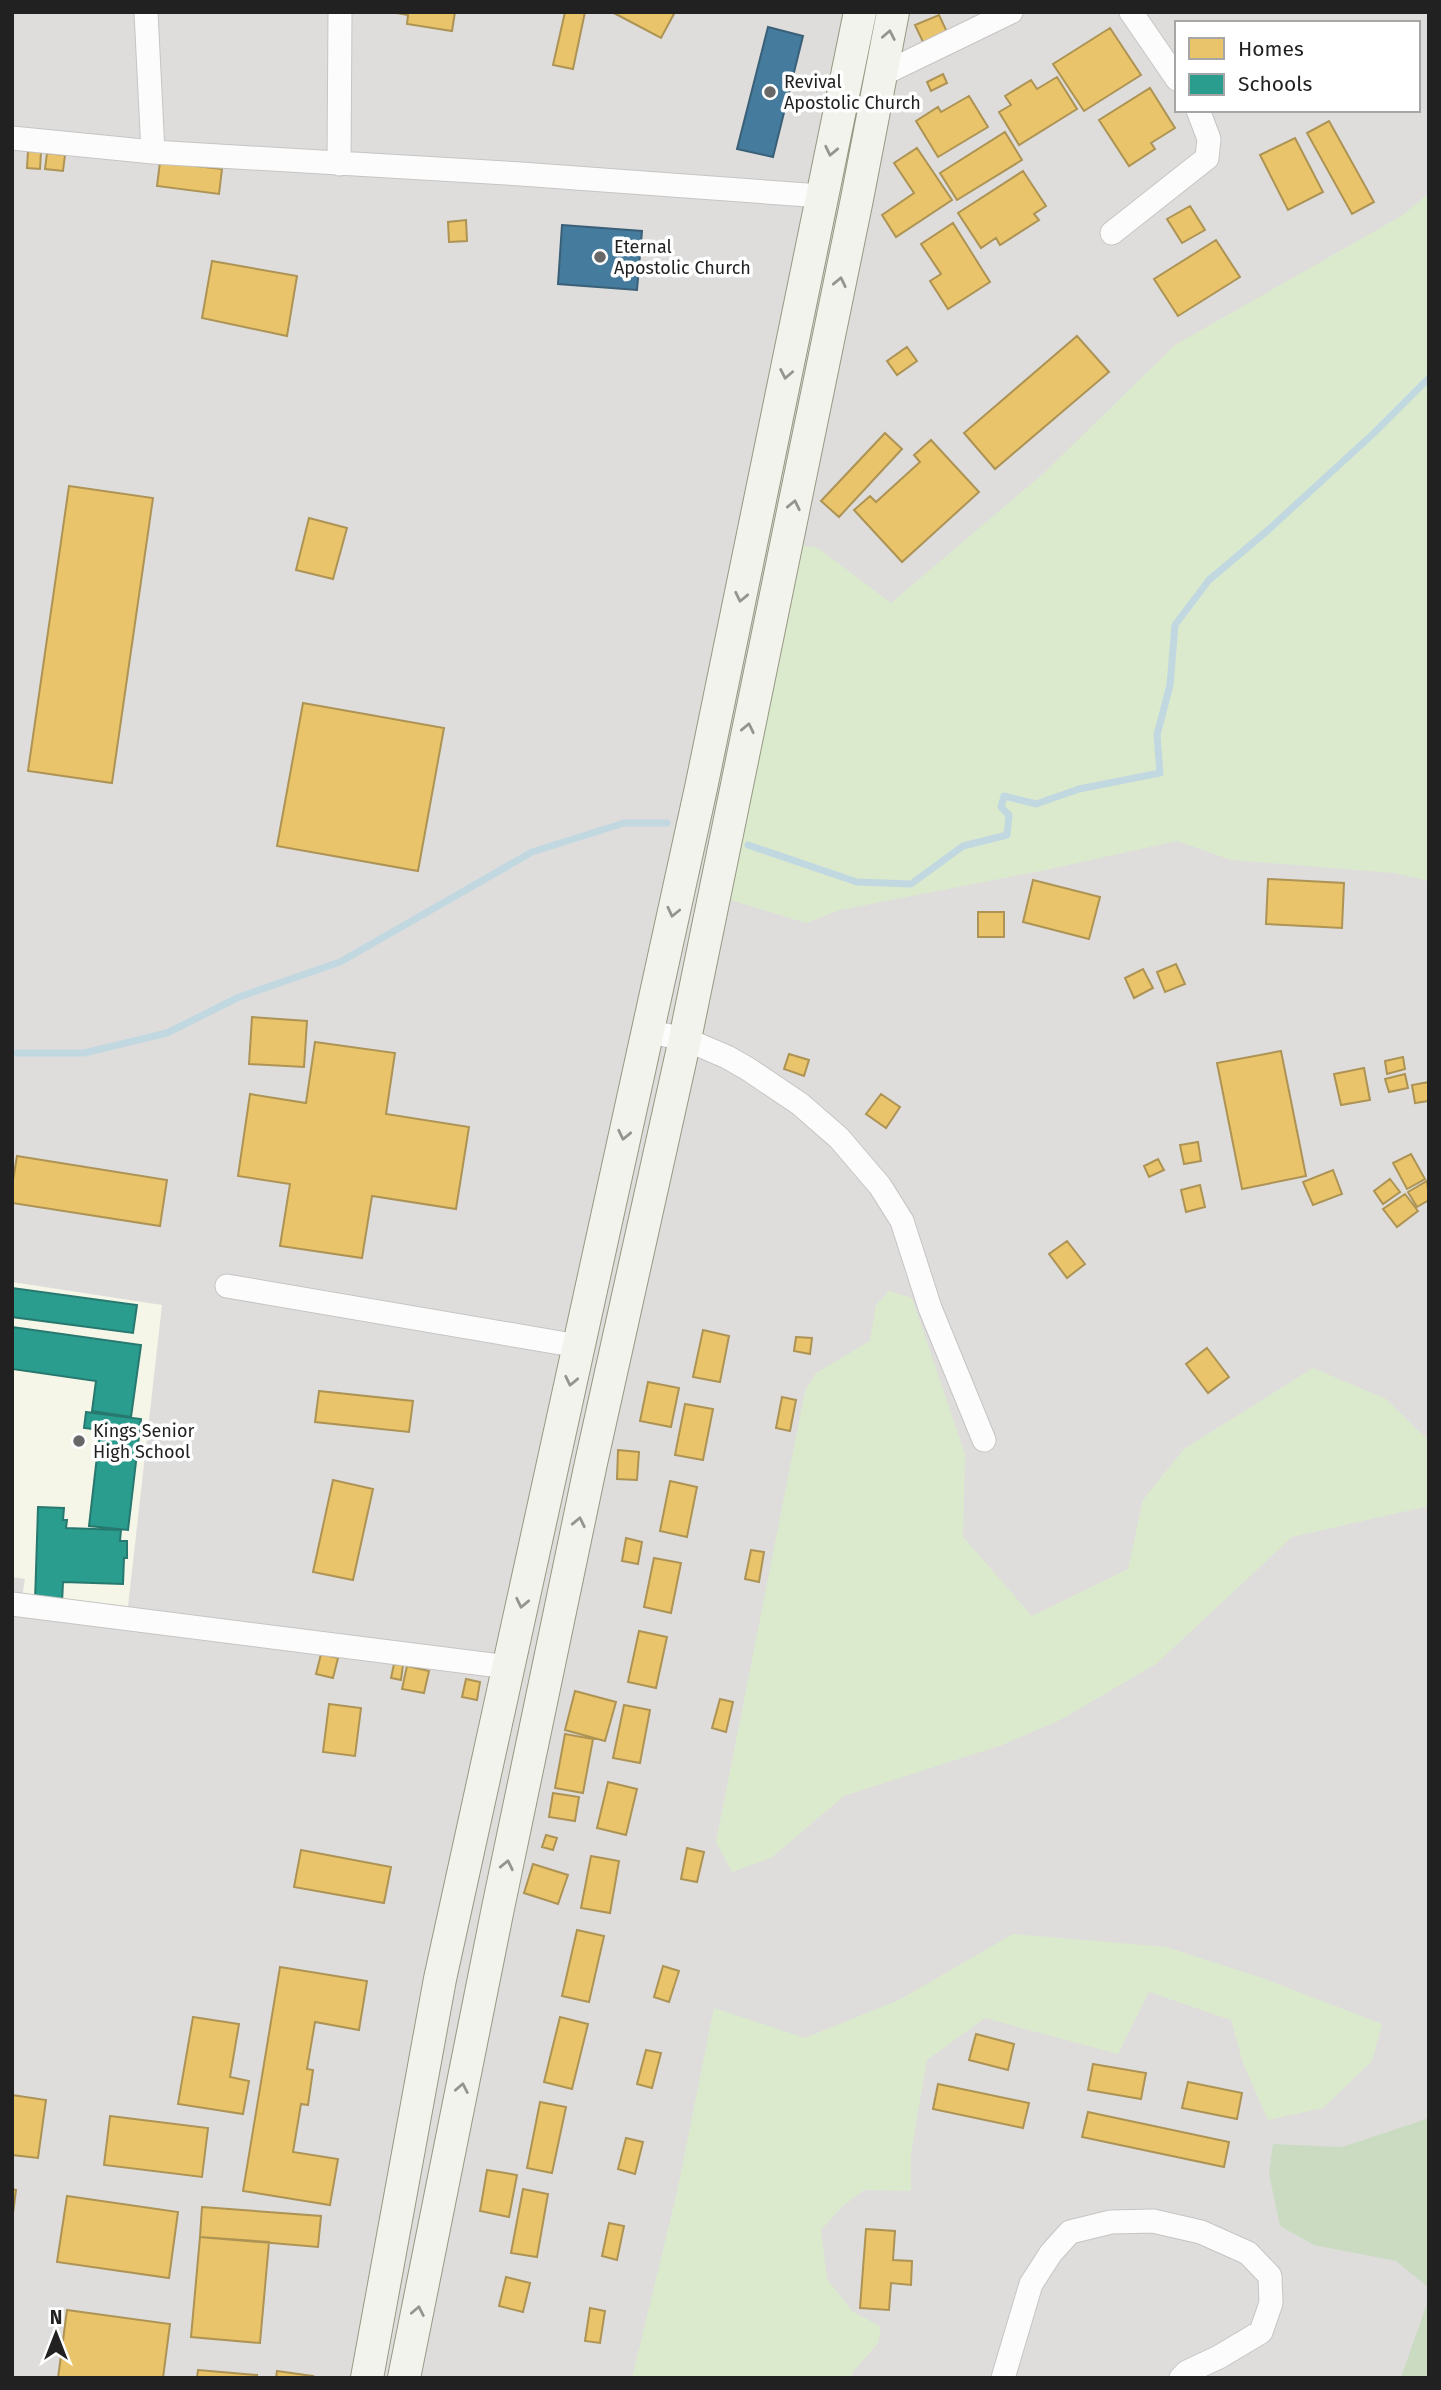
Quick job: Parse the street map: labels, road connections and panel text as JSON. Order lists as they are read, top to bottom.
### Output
{
  "places": ["Revival Apostolic Church", "Eternal Apostolic Church", "Kings Senior High School"],
  "legend": ["Homes", "Schools"],
  "north": "top"
}
